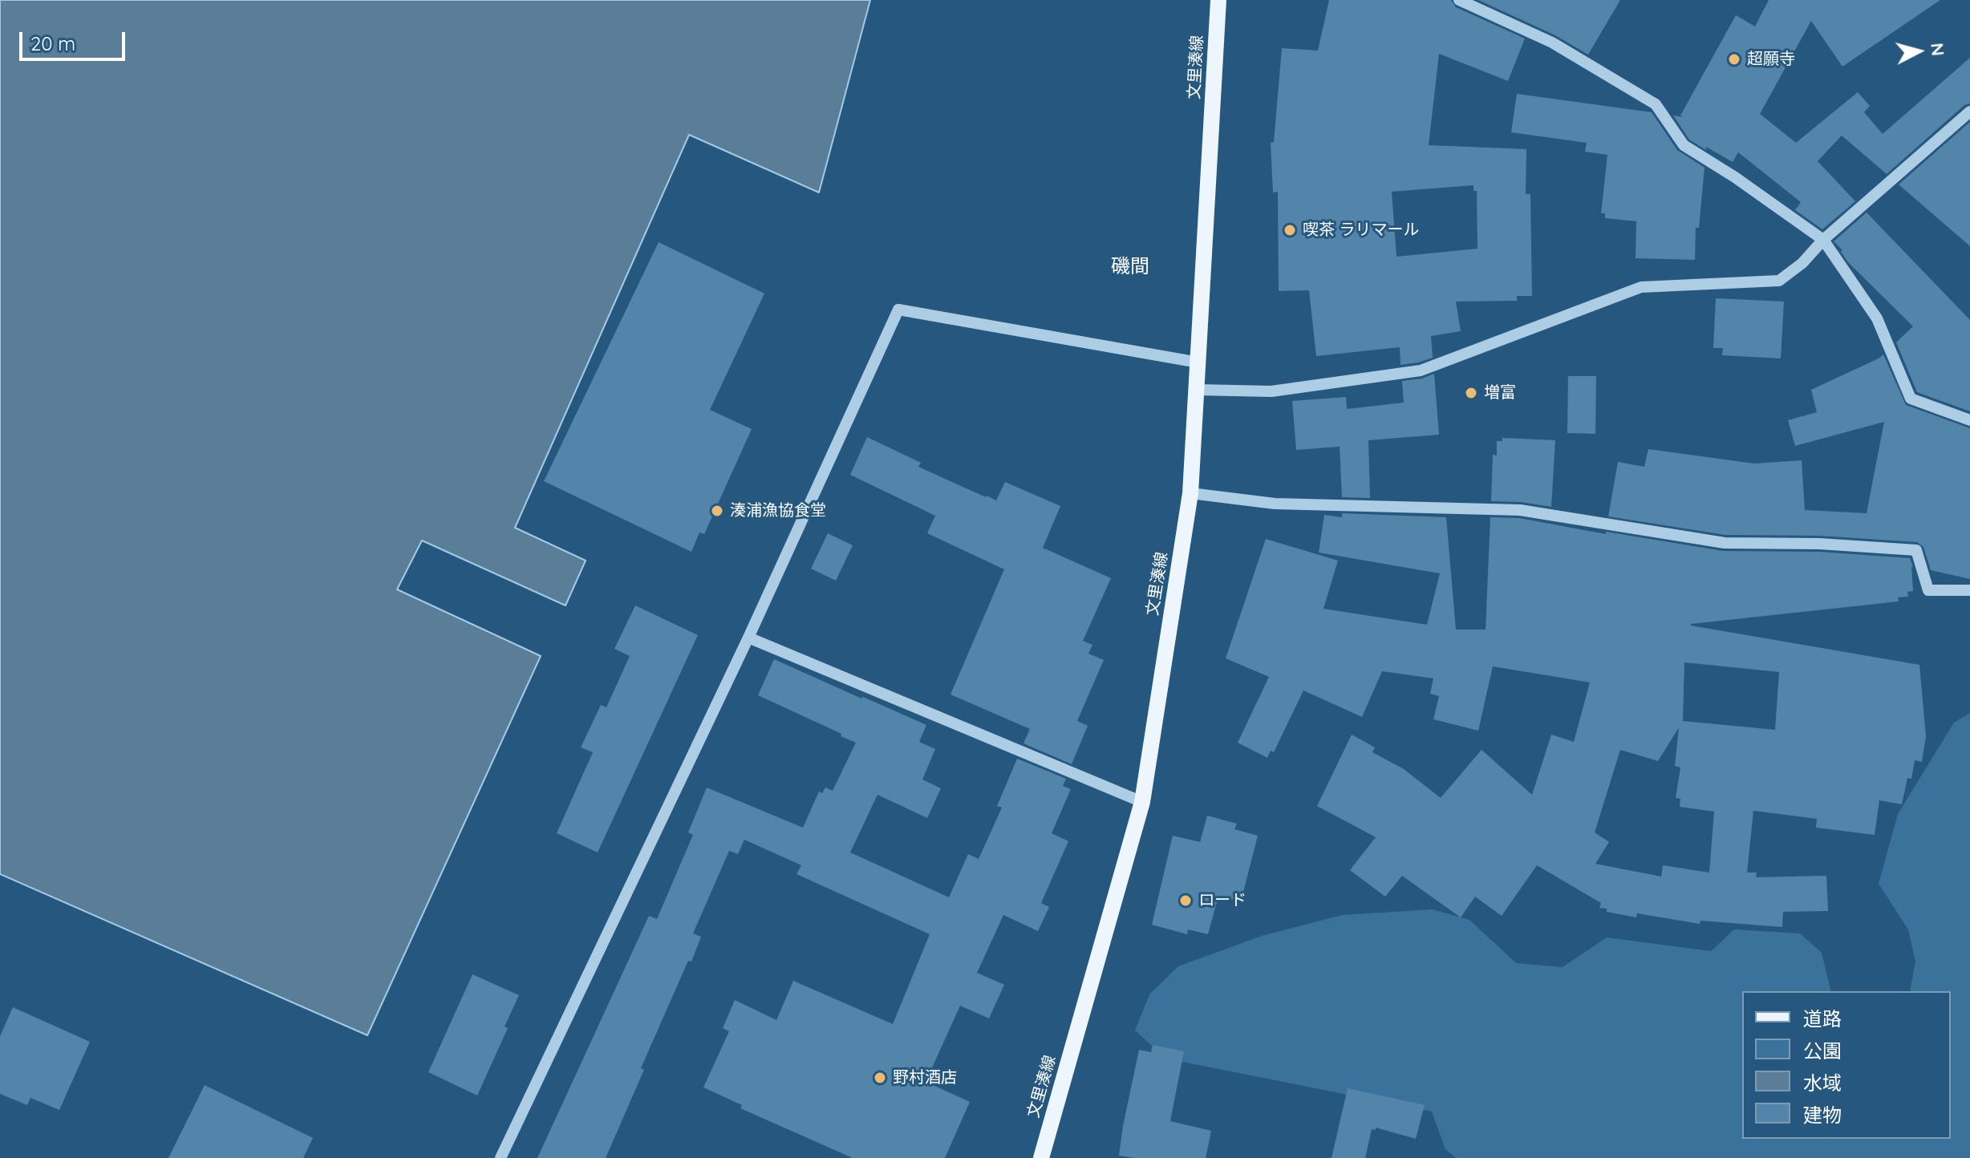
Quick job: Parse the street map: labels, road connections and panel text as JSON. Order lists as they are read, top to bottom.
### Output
{
  "streets": {
    "main road": ["文里湊線"]
  },
  "districts": ["磯間"],
  "places": [
    "超願寺",
    "喫茶 ラリマール",
    "増富",
    "湊浦漁協食堂",
    "ロード",
    "野村酒店"
  ],
  "legend": [
    "道路",
    "公園",
    "水域",
    "建物"
  ],
  "scale_bar": "20 m",
  "north": "right"
}
